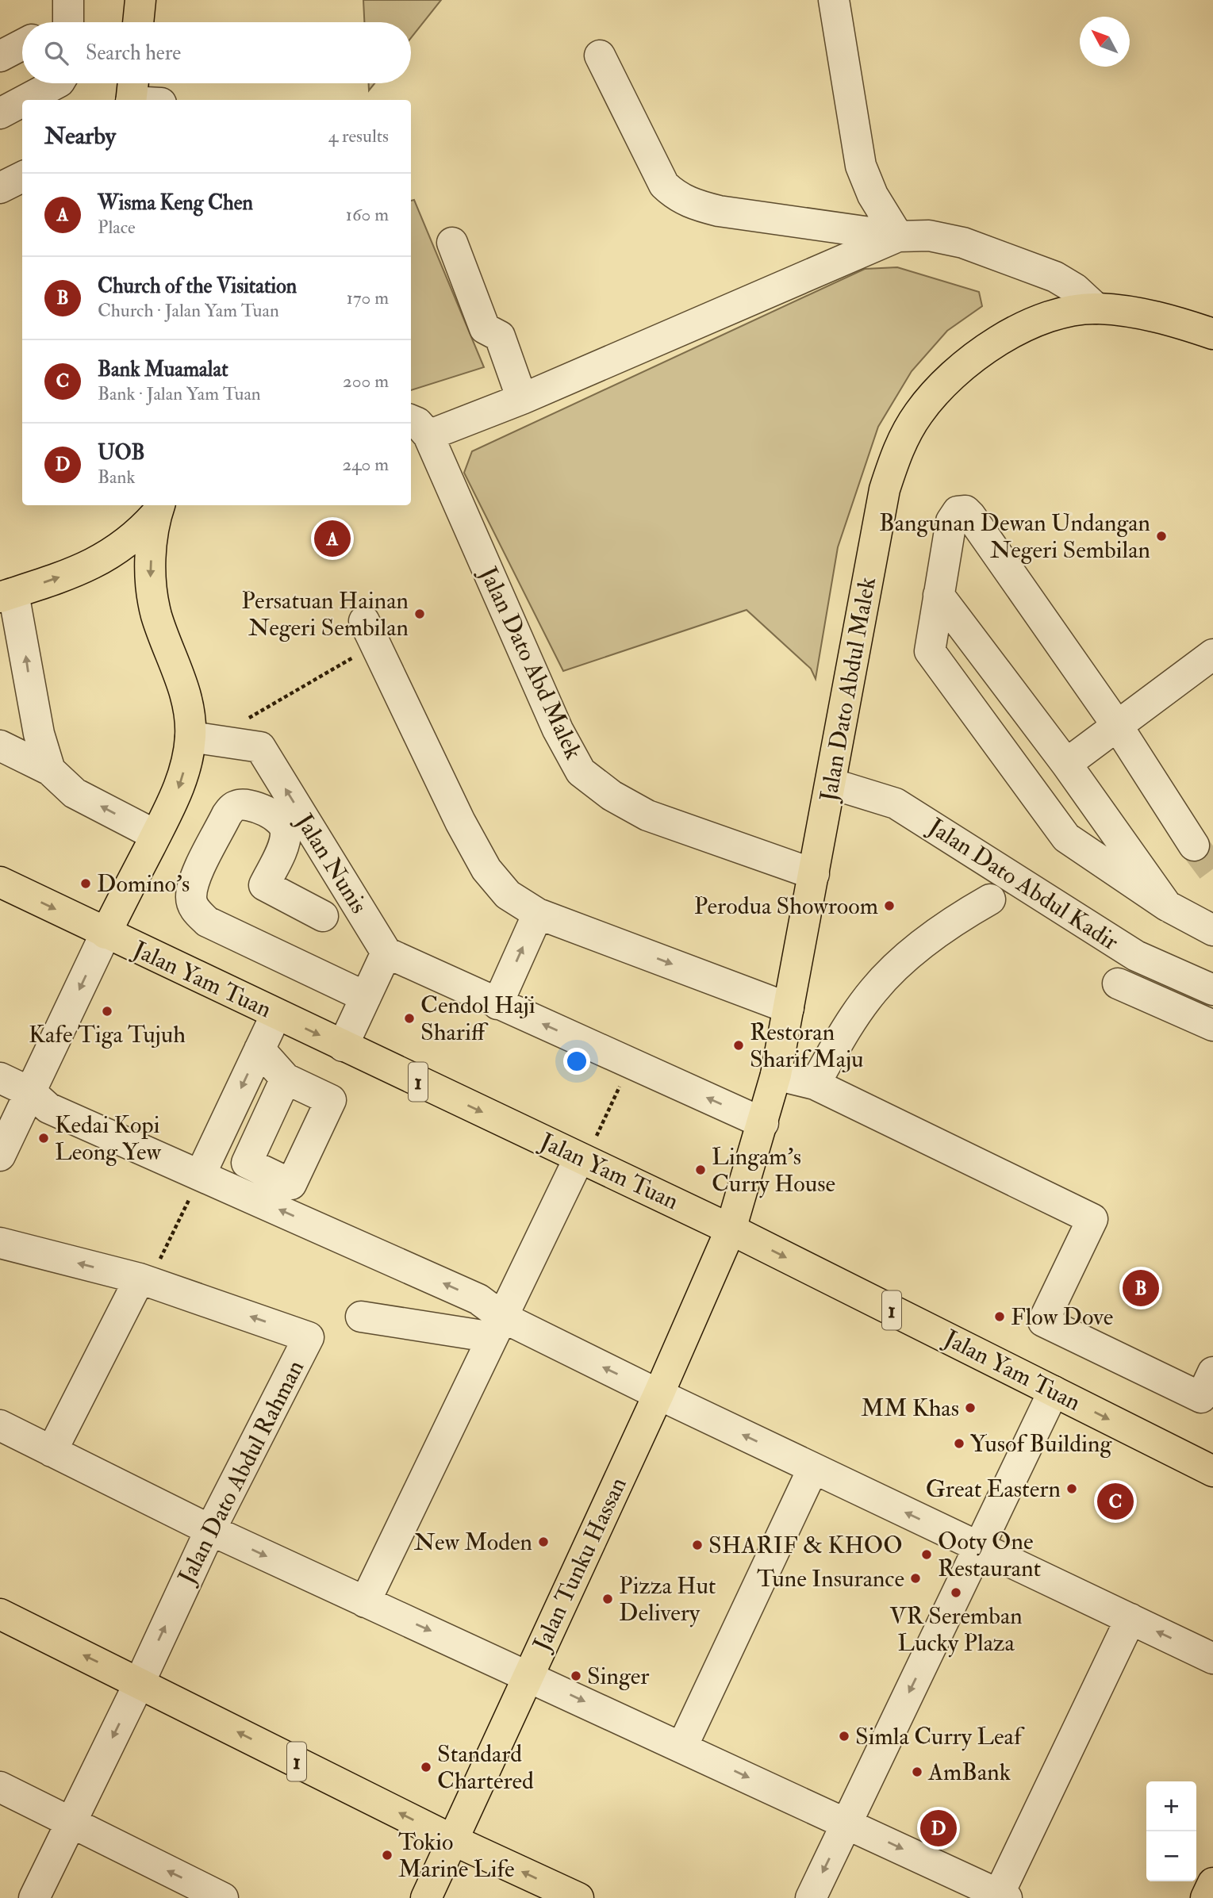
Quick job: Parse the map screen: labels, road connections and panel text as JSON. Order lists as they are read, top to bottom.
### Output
{
  "streets": {
    "main road": [
      "Jalan Dato Abdul Malek",
      "Jalan Yam Tuan",
      "1",
      "Jalan Tunku Hassan"
    ],
    "street": [
      "Jalan Dato Abd Malek",
      "Jalan Nunis",
      "Jalan Dato Abdul Kadir",
      "Jalan Dato Abdul Rahman"
    ]
  },
  "crossings": [
    ["Jalan Dato Abd Malek", "Jalan Dato Abdul Malek"],
    ["Jalan Dato Abdul Malek", "Jalan Dato Abdul Kadir"],
    ["Jalan Dato Abdul Malek", "Jalan Yam Tuan"],
    ["Jalan Dato Abdul Malek", "Jalan Tunku Hassan"],
    ["Jalan Yam Tuan", "Jalan Tunku Hassan"],
    ["1", "Jalan Dato Abdul Rahman"],
    ["1", "Jalan Tunku Hassan"]
  ],
  "one_way": ["Jalan Yam Tuan"],
  "places": [
    "Bangunan Dewan Undangan Negeri Sembilan",
    "Persatuan Hainan Negeri Sembilan",
    "Domino's",
    "Perodua Showroom",
    "Kafe Tiga Tujuh",
    "Cendol Haji Shariff",
    "Restoran Sharif Maju",
    "Kedai Kopi Leong Yew",
    "Lingam's Curry House",
    "Flow Dove",
    "MM Khas",
    "Yusof Building",
    "Great Eastern",
    "New Moden",
    "SHARIF & KHOO",
    "Ooty One Restaurant",
    "Tune Insurance",
    "VR Seremban Lucky Plaza",
    "Pizza Hut Delivery",
    "Singer",
    "Simla Curry Leaf",
    "Standard Chartered",
    "AmBank",
    "Tokio Marine Life"
  ],
  "north": "top left",
  "page": {
    "search": "Search here",
    "heading": ["Nearby", "4 results"],
    "list": [
      {
        "mark": "A",
        "name": "Wisma Keng Chen",
        "note": "Place",
        "value": "160 m"
      },
      {
        "mark": "B",
        "name": "Church of the Visitation",
        "note": "Church · Jalan Yam Tuan",
        "value": "170 m"
      },
      {
        "mark": "C",
        "name": "Bank Muamalat",
        "note": "Bank · Jalan Yam Tuan",
        "value": "200 m"
      },
      {
        "mark": "D",
        "name": "UOB",
        "note": "Bank",
        "value": "240 m"
      }
    ],
    "pins": [
      "A",
      "B",
      "C",
      "D"
    ],
    "map_buttons": ["+", "−"]
  }
}
